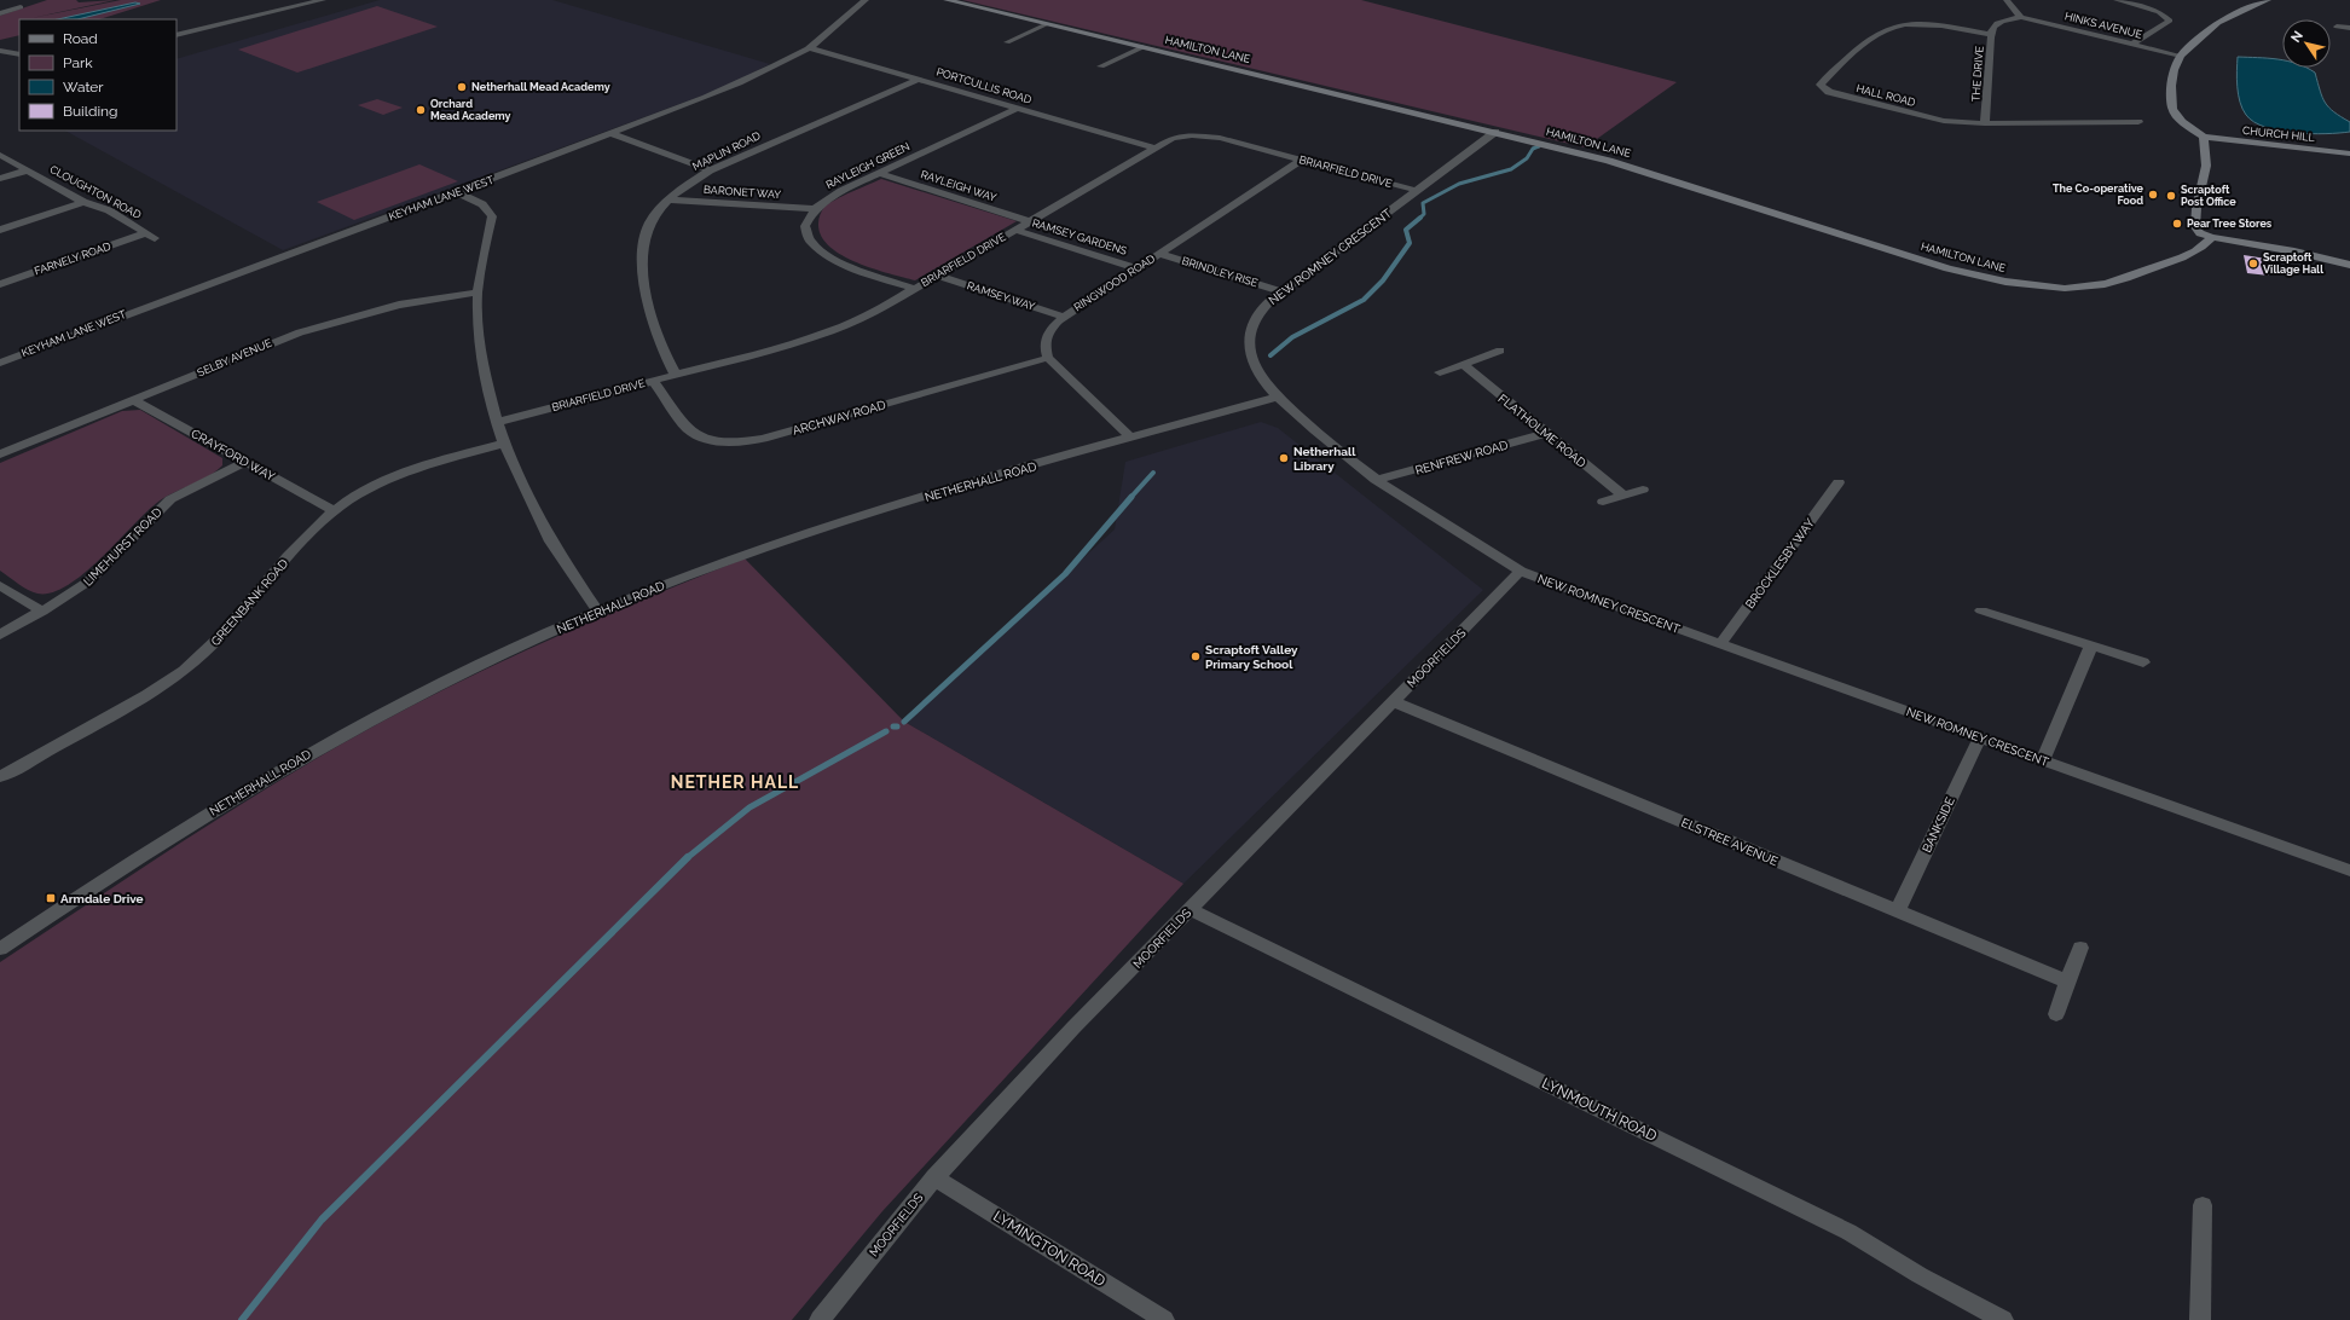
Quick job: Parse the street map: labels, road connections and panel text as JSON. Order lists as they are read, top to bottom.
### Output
{
  "streets": {
    "street": [
      "HINKS AVENUE",
      "HAMILTON LANE",
      "THE DRIVE",
      "PORTCULLIS ROAD",
      "HALL ROAD",
      "CHURCH HILL",
      "MAPLIN ROAD",
      "RAYLEIGH GREEN",
      "BRIARFIELD DRIVE",
      "RAYLEIGH WAY",
      "CLOUGHTON ROAD",
      "BARONET WAY",
      "KEYHAM LANE WEST",
      "RAMSEY GARDENS",
      "NEW ROMNEY CRESCENT",
      "FARNELY ROAD",
      "BRINDLEY RISE",
      "RINGWOOD ROAD",
      "RAMSEY WAY",
      "SELBY AVENUE",
      "ARCHWAY ROAD",
      "FLATHOLME ROAD",
      "CRAYFORD WAY",
      "RENFREW ROAD",
      "NETHERHALL ROAD",
      "LIMEHURST ROAD",
      "BROCKLESBY WAY",
      "GREENBANK ROAD",
      "MOORFIELDS",
      "BANKSIDE",
      "ELSTREE AVENUE",
      "LYNMOUTH ROAD",
      "LYMINGTON ROAD"
    ]
  },
  "crossings": [
    ["HINKS AVENUE", "THE DRIVE"],
    ["HAMILTON LANE", "NEW ROMNEY CRESCENT"],
    ["THE DRIVE", "HALL ROAD"],
    ["PORTCULLIS ROAD", "MAPLIN ROAD"],
    ["PORTCULLIS ROAD", "RAYLEIGH GREEN"],
    ["PORTCULLIS ROAD", "BRIARFIELD DRIVE"],
    ["PORTCULLIS ROAD", "KEYHAM LANE WEST"],
    ["MAPLIN ROAD", "BRIARFIELD DRIVE"],
    ["MAPLIN ROAD", "BARONET WAY"],
    ["RAYLEIGH GREEN", "RAYLEIGH WAY"],
    ["RAYLEIGH GREEN", "BARONET WAY"],
    ["BRIARFIELD DRIVE", "RAYLEIGH WAY"],
    ["BRIARFIELD DRIVE", "RAMSEY GARDENS"],
    ["BRIARFIELD DRIVE", "NEW ROMNEY CRESCENT"],
    ["BRIARFIELD DRIVE", "RINGWOOD ROAD"],
    ["BRIARFIELD DRIVE", "RAMSEY WAY"],
    ["BRIARFIELD DRIVE", "ARCHWAY ROAD"],
    ["CLOUGHTON ROAD", "FARNELY ROAD"],
    ["RAMSEY GARDENS", "RINGWOOD ROAD"],
    ["NEW ROMNEY CRESCENT", "BRINDLEY RISE"],
    ["NEW ROMNEY CRESCENT", "RENFREW ROAD"],
    ["NEW ROMNEY CRESCENT", "NETHERHALL ROAD"],
    ["NEW ROMNEY CRESCENT", "BROCKLESBY WAY"],
    ["NEW ROMNEY CRESCENT", "MOORFIELDS"],
    ["NEW ROMNEY CRESCENT", "BANKSIDE"],
    ["BRINDLEY RISE", "RINGWOOD ROAD"],
    ["RINGWOOD ROAD", "RAMSEY WAY"],
    ["RINGWOOD ROAD", "ARCHWAY ROAD"],
    ["SELBY AVENUE", "CRAYFORD WAY"],
    ["FLATHOLME ROAD", "RENFREW ROAD"],
    ["CRAYFORD WAY", "LIMEHURST ROAD"],
    ["CRAYFORD WAY", "GREENBANK ROAD"],
    ["MOORFIELDS", "ELSTREE AVENUE"],
    ["MOORFIELDS", "LYNMOUTH ROAD"],
    ["MOORFIELDS", "LYMINGTON ROAD"],
    ["BANKSIDE", "ELSTREE AVENUE"]
  ],
  "districts": ["NETHER HALL"],
  "places": {
    "other": [
      "Netherhall Mead Academy",
      "Orchard Mead Academy",
      "The Co-operative Food",
      "Scraptoft Post Office",
      "Pear Tree Stores",
      "Scraptoft Village Hall",
      "Netherhall Library",
      "Scraptoft Valley Primary School"
    ],
    "transit": ["Armdale Drive"]
  },
  "legend": [
    "Road",
    "Park",
    "Water",
    "Building"
  ],
  "north": "top left"
}
